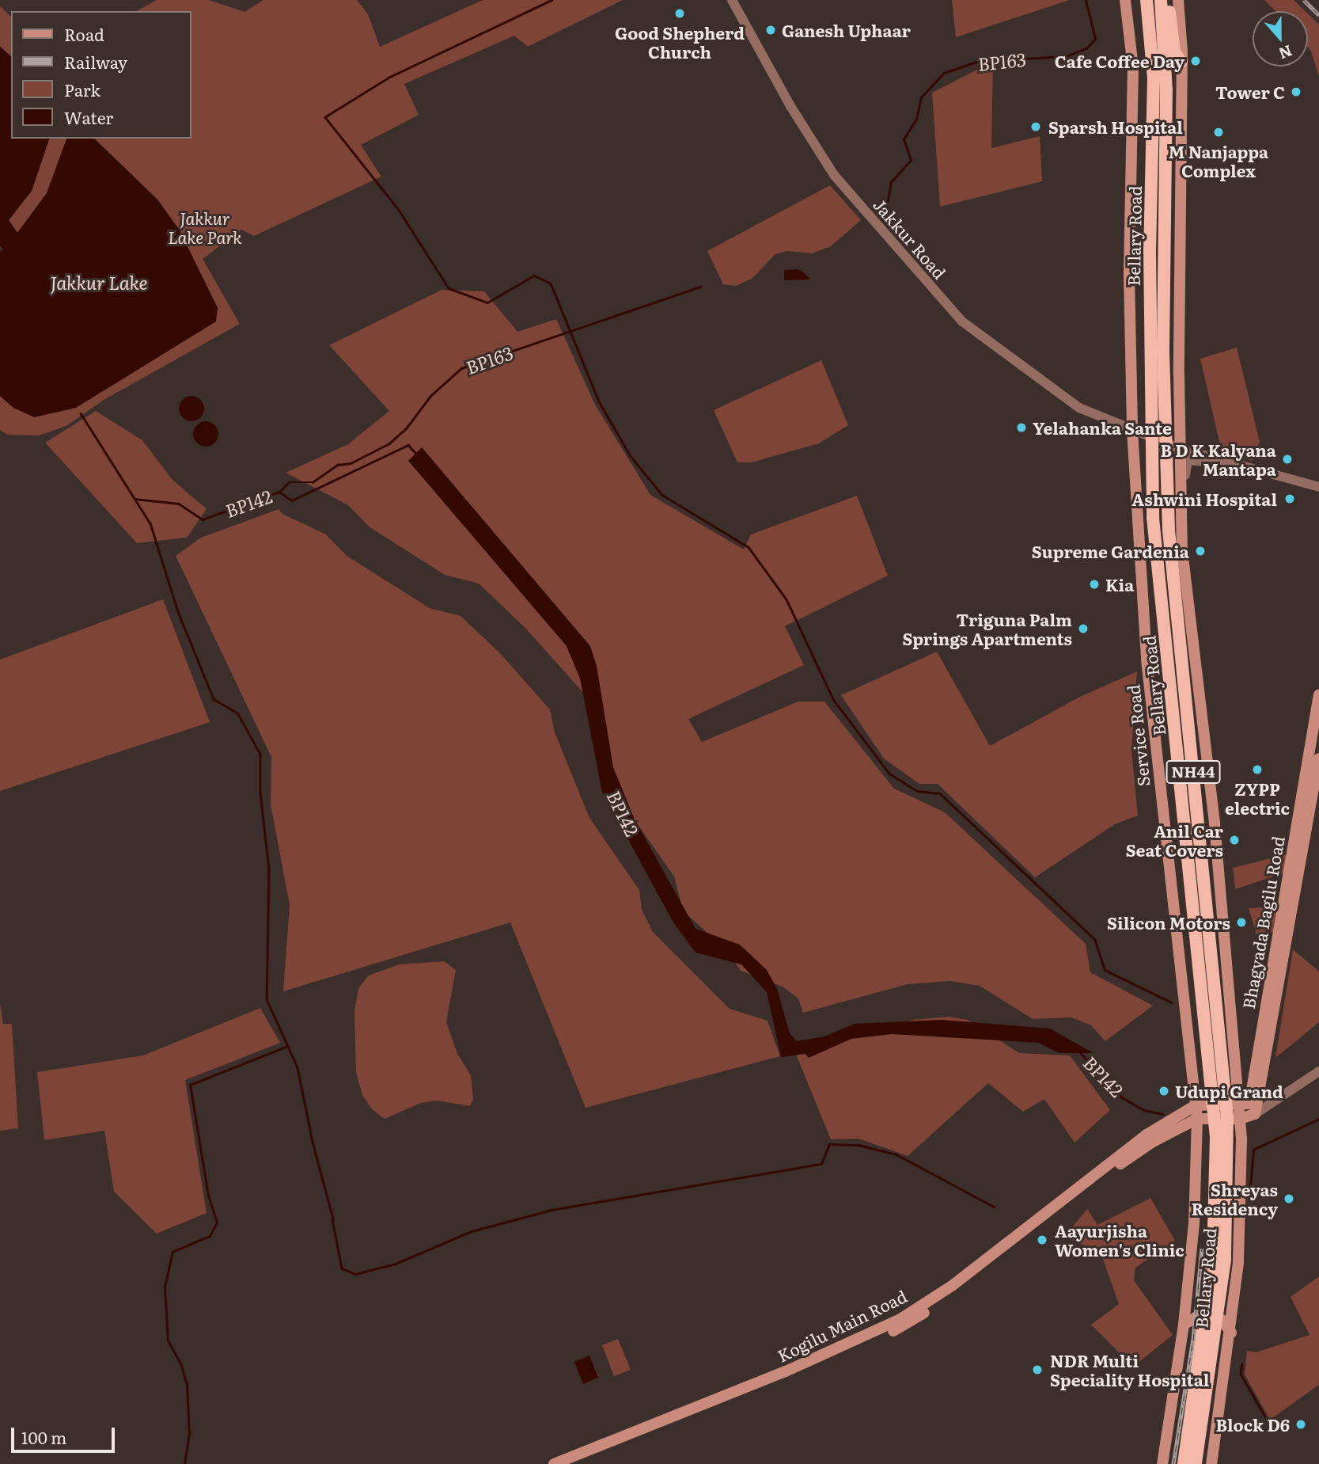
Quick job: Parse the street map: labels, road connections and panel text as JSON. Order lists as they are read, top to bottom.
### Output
{
  "streets": {
    "highway": ["Bellary Road", "NH44"],
    "main road": ["Service Road", "Bhagyada Bagilu Road", "Kogilu Main Road"],
    "street": ["Jakkur Road"]
  },
  "crossings": [
    ["Jakkur Road", "Service Road"],
    ["Service Road", "Kogilu Main Road"]
  ],
  "water": ["BP163", "Jakkur Lake", "BP142"],
  "parks": ["Jakkur Lake Park"],
  "places": [
    "Good Shepherd Church",
    "Ganesh Uphaar",
    "Cafe Coffee Day",
    "Tower C",
    "Sparsh Hospital",
    "M Nanjappa Complex",
    "Yelahanka Sante",
    "B D K Kalyana Mantapa",
    "Ashwini Hospital",
    "Supreme Gardenia",
    "Kia",
    "Triguna Palm Springs Apartments",
    "ZYPP electric",
    "Anil Car Seat Covers",
    "Silicon Motors",
    "Udupi Grand",
    "Shreyas Residency",
    "Aayurjisha Women's Clinic",
    "NDR Multi Speciality Hospital",
    "Block D6"
  ],
  "legend": [
    "Road",
    "Railway",
    "Park",
    "Water"
  ],
  "scale_bar": "100 m",
  "north": "bottom"
}
